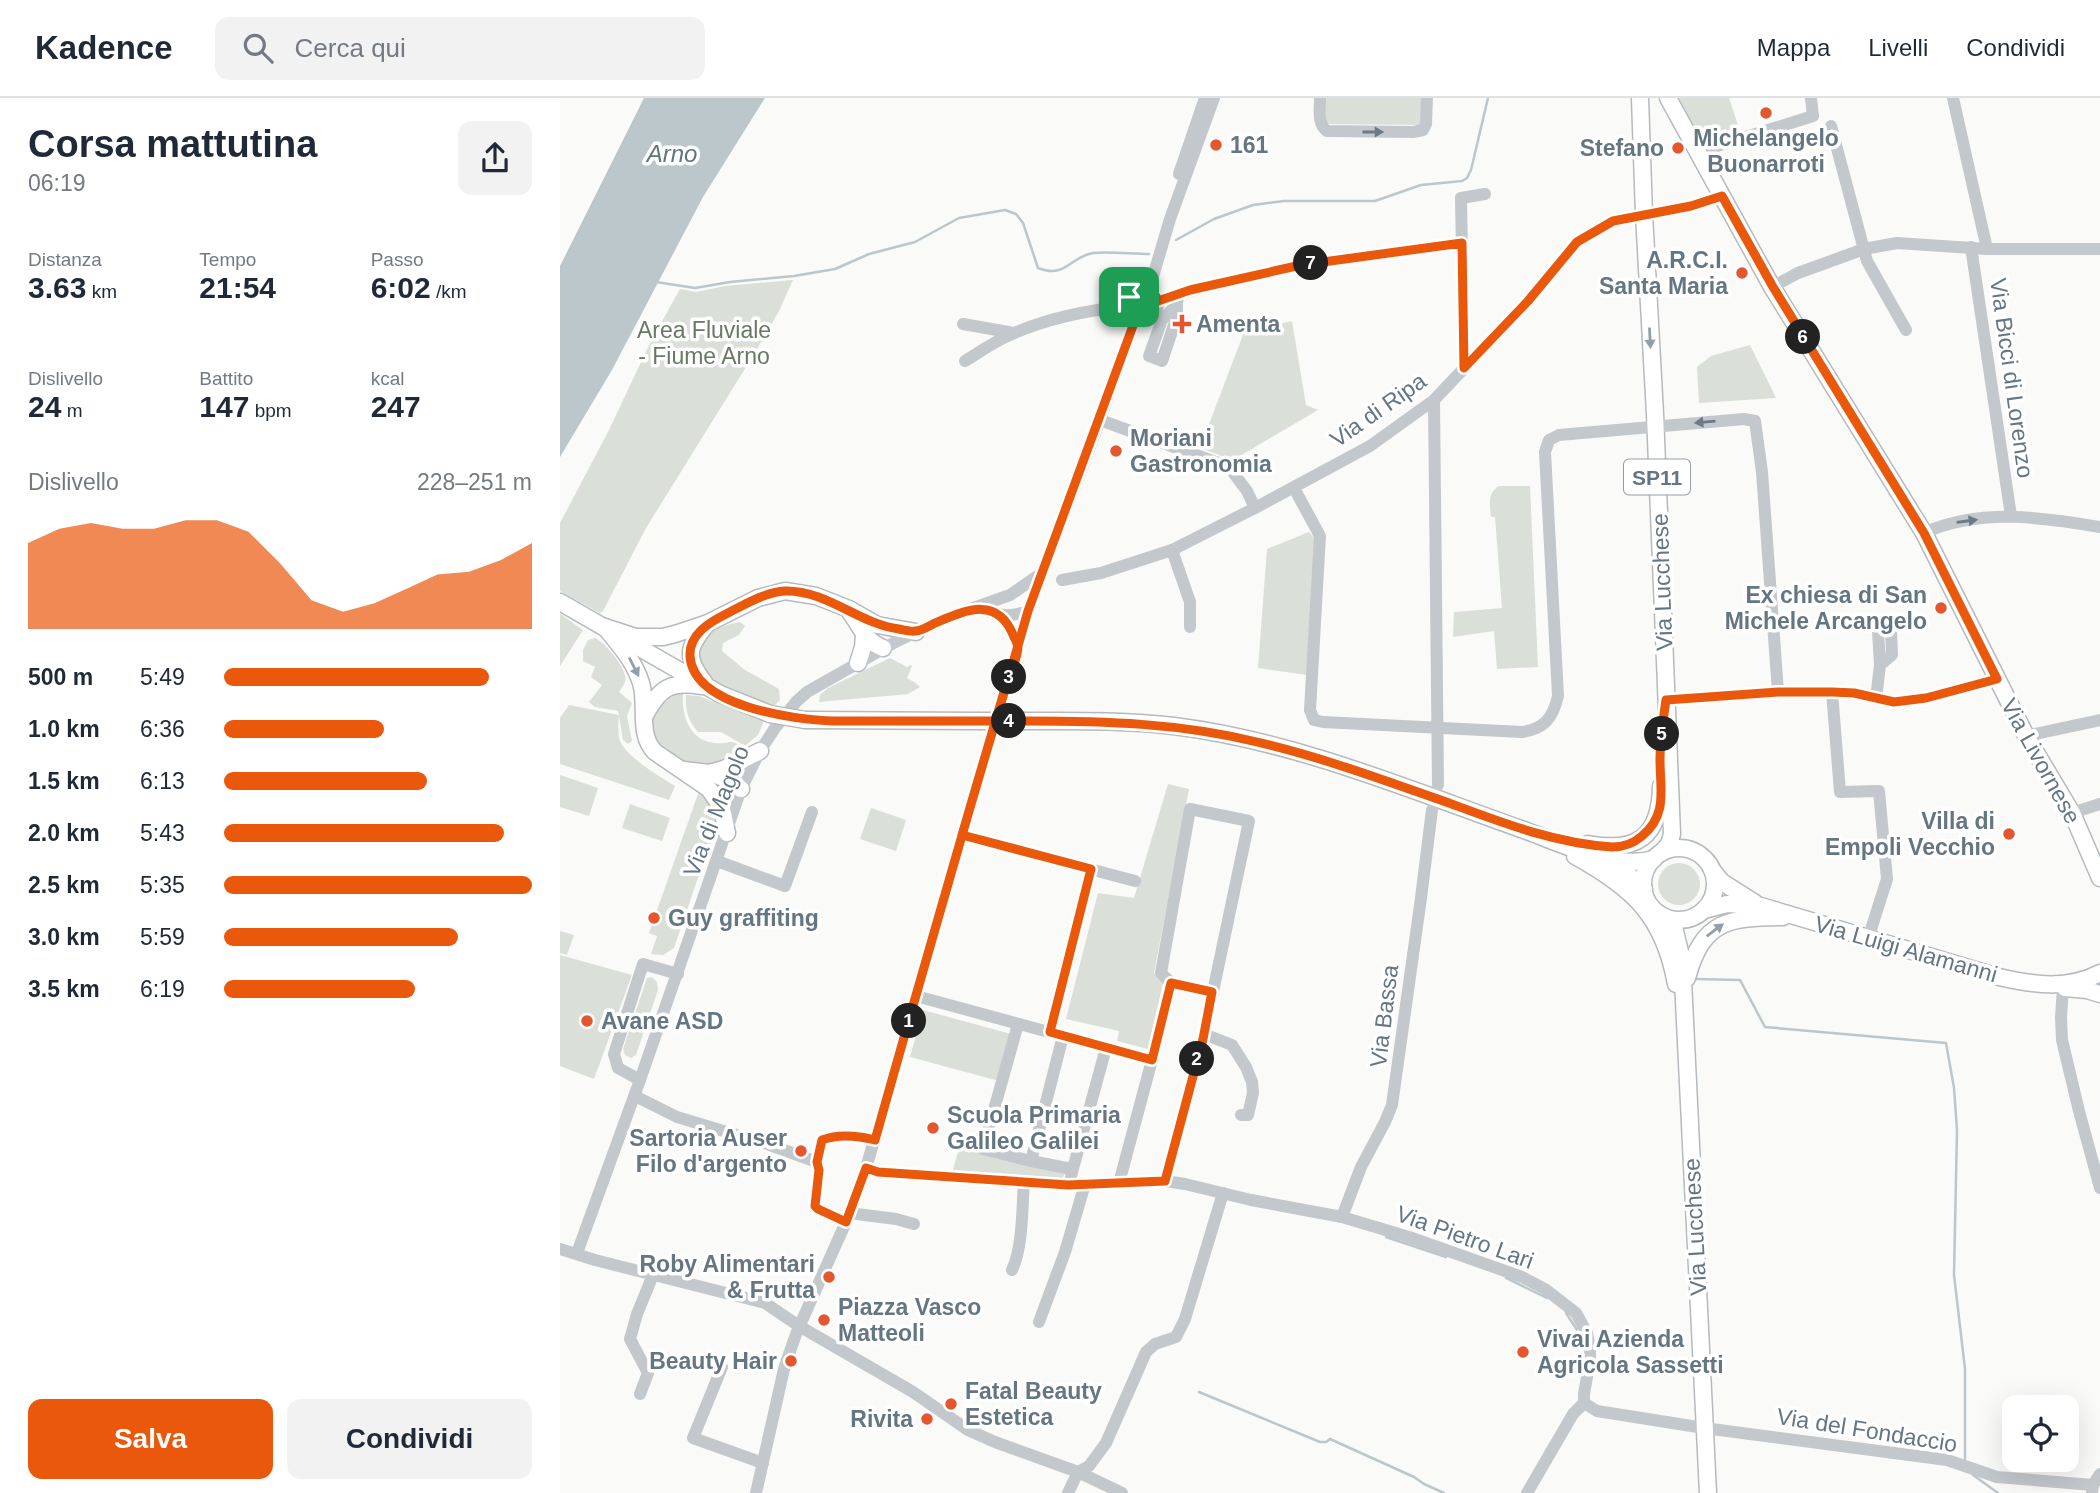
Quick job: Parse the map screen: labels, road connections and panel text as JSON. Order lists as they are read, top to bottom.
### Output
{
  "streets": {
    "main road": [
      "SP11",
      "Via Lucchese",
      "Via Livornese",
      "Via Luigi Alamanni"
    ],
    "street": [
      "Via Bicci di Lorenzo",
      "Via di Ripa",
      "Via di Magolo",
      "Via Bassa",
      "Via Pietro Lari",
      "Via del Fondaccio"
    ]
  },
  "crossings": [
    ["Via di Ripa", "Via Lucchese"],
    ["Via di Ripa", "Via Livornese"],
    ["Via Lucchese", "Via Luigi Alamanni"],
    ["Via Lucchese", "Via del Fondaccio"],
    ["Via Bassa", "Via Pietro Lari"]
  ],
  "water": ["Arno"],
  "parks": ["Area Fluviale - Fiume Arno"],
  "places": {
    "other": [
      "Michelangelo Buonarroti",
      "161",
      "Stefano",
      "A.R.C.I. Santa Maria",
      "Moriani Gastronomia",
      "Ex chiesa di San Michele Arcangelo",
      "Villa di Empoli Vecchio",
      "Guy graffiting",
      "Avane ASD",
      "Scuola Primaria Galileo Galilei",
      "Sartoria Auser Filo d'argento",
      "Roby Alimentari & Frutta",
      "Piazza Vasco Matteoli",
      "Vivai Azienda Agricola Sassetti",
      "Beauty Hair",
      "Fatal Beauty Estetica",
      "Rivita"
    ],
    "health": ["Amenta"]
  },
  "page": {
    "header": "Kadence",
    "search": "Cerca qui",
    "nav": ["Mappa", "Livelli", "Condividi"],
    "heading": ["Corsa mattutina", "06:19"],
    "stats": [
      ["Distanza", "3.63 km"],
      ["Tempo", "21:54"],
      ["Passo", "6:02 /km"],
      ["Dislivello", "24 m"],
      ["Battito", "147 bpm"],
      ["kcal", "247"]
    ],
    "pins": [
      "7",
      "6",
      "3",
      "4",
      "5",
      "1",
      "2"
    ],
    "chart": ["Dislivello", "228–251 m"],
    "list": [
      {
        "name": "500 m",
        "note": "5:49"
      },
      {
        "name": "1.0 km",
        "note": "6:36"
      },
      {
        "name": "1.5 km",
        "note": "6:13"
      },
      {
        "name": "2.0 km",
        "note": "5:43"
      },
      {
        "name": "2.5 km",
        "note": "5:35"
      },
      {
        "name": "3.0 km",
        "note": "5:59"
      },
      {
        "name": "3.5 km",
        "note": "6:19"
      }
    ],
    "buttons": ["Salva", "Condividi"]
  }
}
